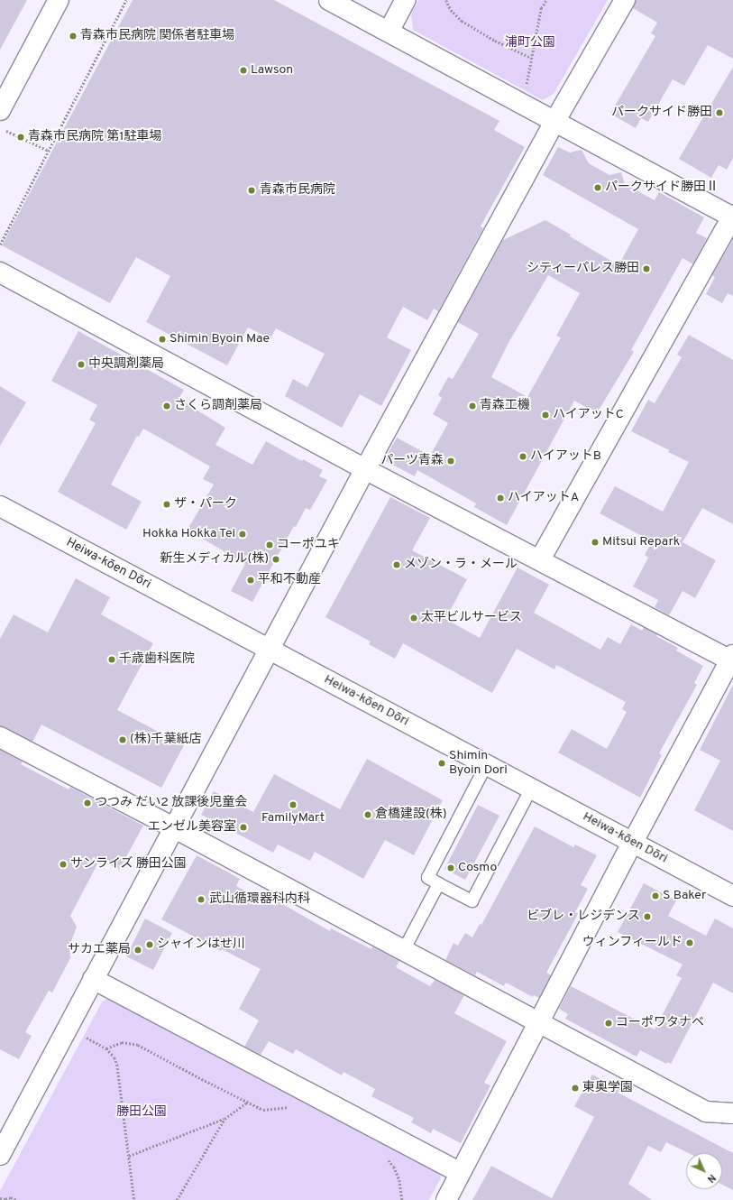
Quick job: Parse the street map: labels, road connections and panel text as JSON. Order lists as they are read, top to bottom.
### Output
{
  "streets": {
    "street": ["Heiwa-kōen Dōri"]
  },
  "parks": ["浦町公園", "勝田公園"],
  "places": [
    "青森市民病院 関係者駐車場",
    "Lawson",
    "パークサイド勝田",
    "青森市民病院 第1駐車場",
    "パークサイド勝田Ⅱ",
    "青森市民病院",
    "シティーパレス勝田",
    "Shimin Byoin Mae",
    "中央調剤薬局",
    "さくら調剤薬局",
    "青森工機",
    "ハイアットC",
    "ハイアットB",
    "パーツ青森",
    "ハイアットA",
    "ザ・パーク",
    "Hokka Hokka Tei",
    "Mitsui Repark",
    "コーポユキ",
    "新生メディカル(株)",
    "メゾン・ラ・メール",
    "平和不動産",
    "太平ビルサービス",
    "千歳歯科医院",
    "(株)千葉紙店",
    "Shimin Byoin Dori",
    "つつみ だい2 放課後児童会",
    "FamilyMart",
    "倉橋建設(株)",
    "エンゼル美容室",
    "サンライズ 勝田公園",
    "Cosmo",
    "S Baker",
    "武山循環器科内科",
    "ビブレ・レジデンス",
    "ウィンフィールド",
    "シャインはせ川",
    "サカエ薬局",
    "コーポワタナベ",
    "東奥学園"
  ],
  "north": "bottom right"
}
